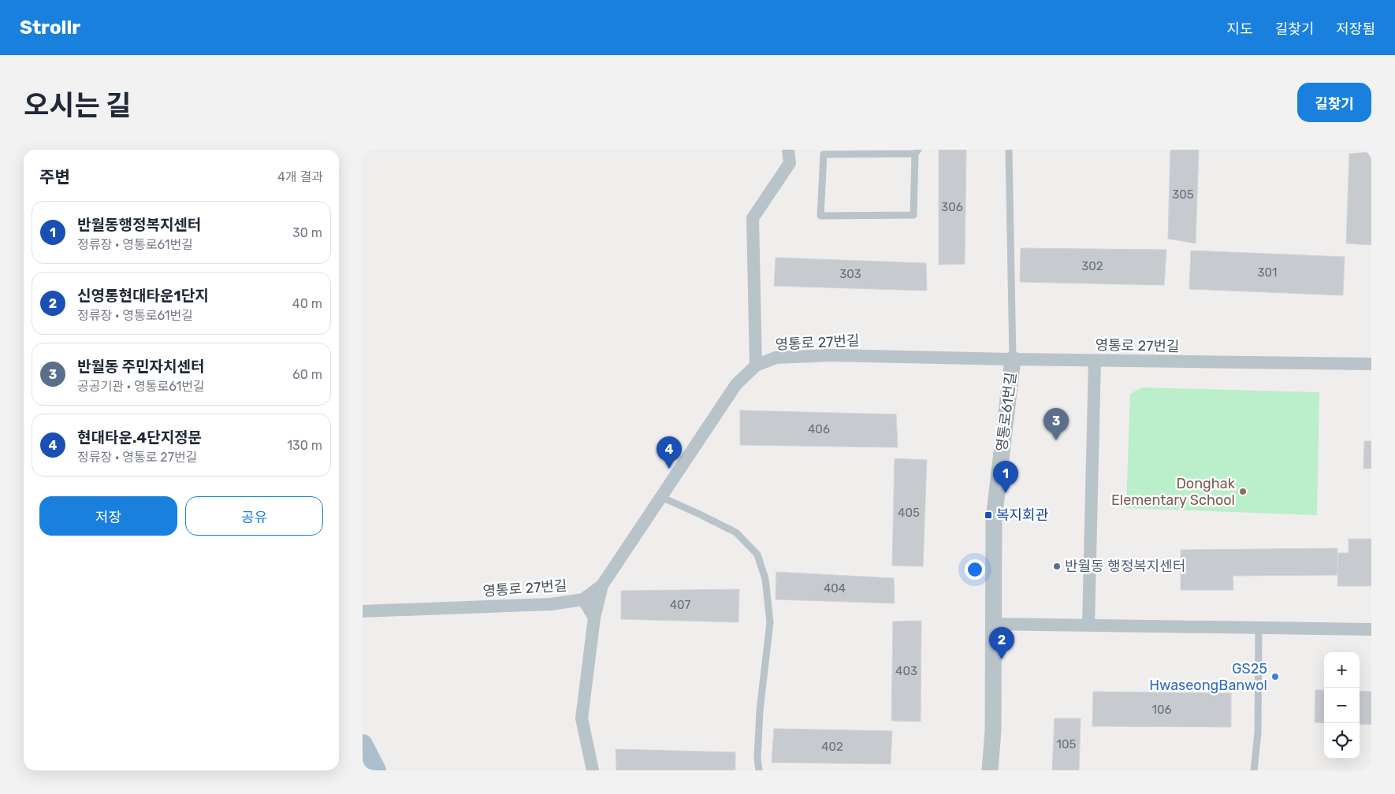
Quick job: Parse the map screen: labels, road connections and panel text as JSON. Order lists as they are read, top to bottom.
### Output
{
  "streets": {
    "street": ["영통로 27번길", "영통로61번길"]
  },
  "crossings": [
    ["영통로 27번길", "영통로61번길"]
  ],
  "places": {
    "other": ["Donghak Elementary School", "반월동 행정복지센터", "GS25 HwaseongBanwol"],
    "transit": ["복지회관"]
  },
  "house_numbers": [
    "305",
    "306",
    "302",
    "301",
    "303",
    "406",
    "405",
    "404",
    "407",
    "403",
    "106",
    "105",
    "402"
  ],
  "page": {
    "header": "Strollr",
    "nav": ["지도", "길찾기", "저장됨"],
    "title": "오시는 길",
    "buttons": [
      "길찾기",
      ["저장", "공유"]
    ],
    "heading": ["주변", "4개 결과"],
    "list": [
      {
        "mark": "1",
        "name": "반월동행정복지센터",
        "note": "정류장 · 영통로61번길",
        "value": "30 m"
      },
      {
        "mark": "2",
        "name": "신영통현대타운1단지",
        "note": "정류장 · 영통로61번길",
        "value": "40 m"
      },
      {
        "mark": "3",
        "name": "반월동 주민자치센터",
        "note": "공공기관 · 영통로61번길",
        "value": "60 m"
      },
      {
        "mark": "4",
        "name": "현대타운.4단지정문",
        "note": "정류장 · 영통로 27번길",
        "value": "130 m"
      }
    ],
    "pins": [
      "3",
      "4",
      "1",
      "2"
    ],
    "map_buttons": ["+", "−"]
  }
}
